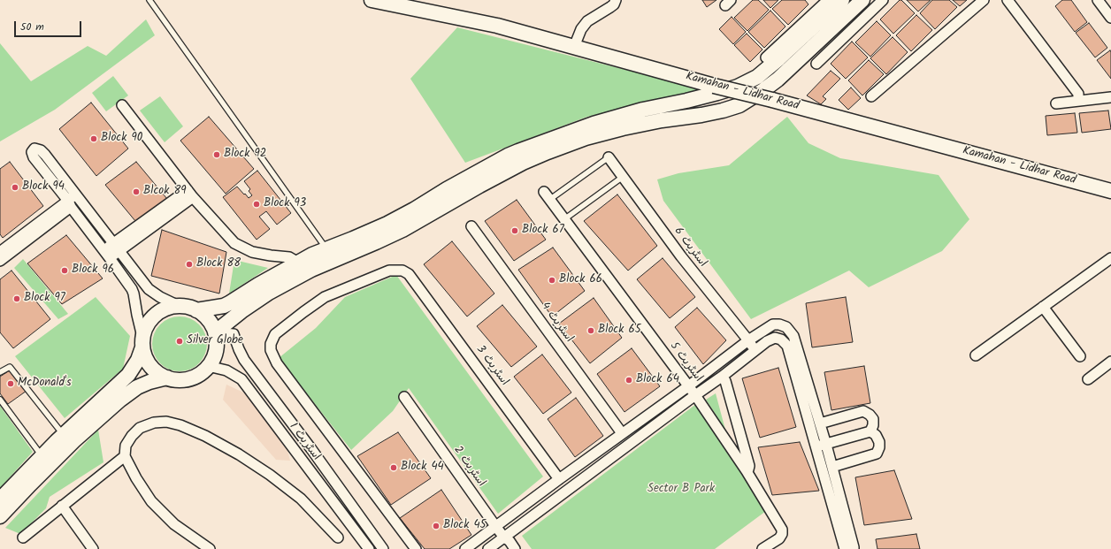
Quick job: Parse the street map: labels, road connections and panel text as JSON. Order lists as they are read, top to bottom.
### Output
{
  "streets": {
    "street": [
      "Kamahan - Lidhar Road",
      "اسٹریٹ 6",
      "اسٹریٹ 4",
      "اسٹریٹ 5",
      "اسٹریٹ 3",
      "اسٹریٹ 1",
      "اسٹریٹ 2"
    ]
  },
  "parks": ["Sector B Park"],
  "places": [
    "Block 90",
    "Block 92",
    "Block 94",
    "Blcok 89",
    "Block 93",
    "Block 67",
    "Block 88",
    "Block 96",
    "Block 66",
    "Block 97",
    "Block 65",
    "Silver Globe",
    "Block 64",
    "McDonald's",
    "Block 44",
    "Block 45"
  ],
  "scale_bar": "50 m"
}
